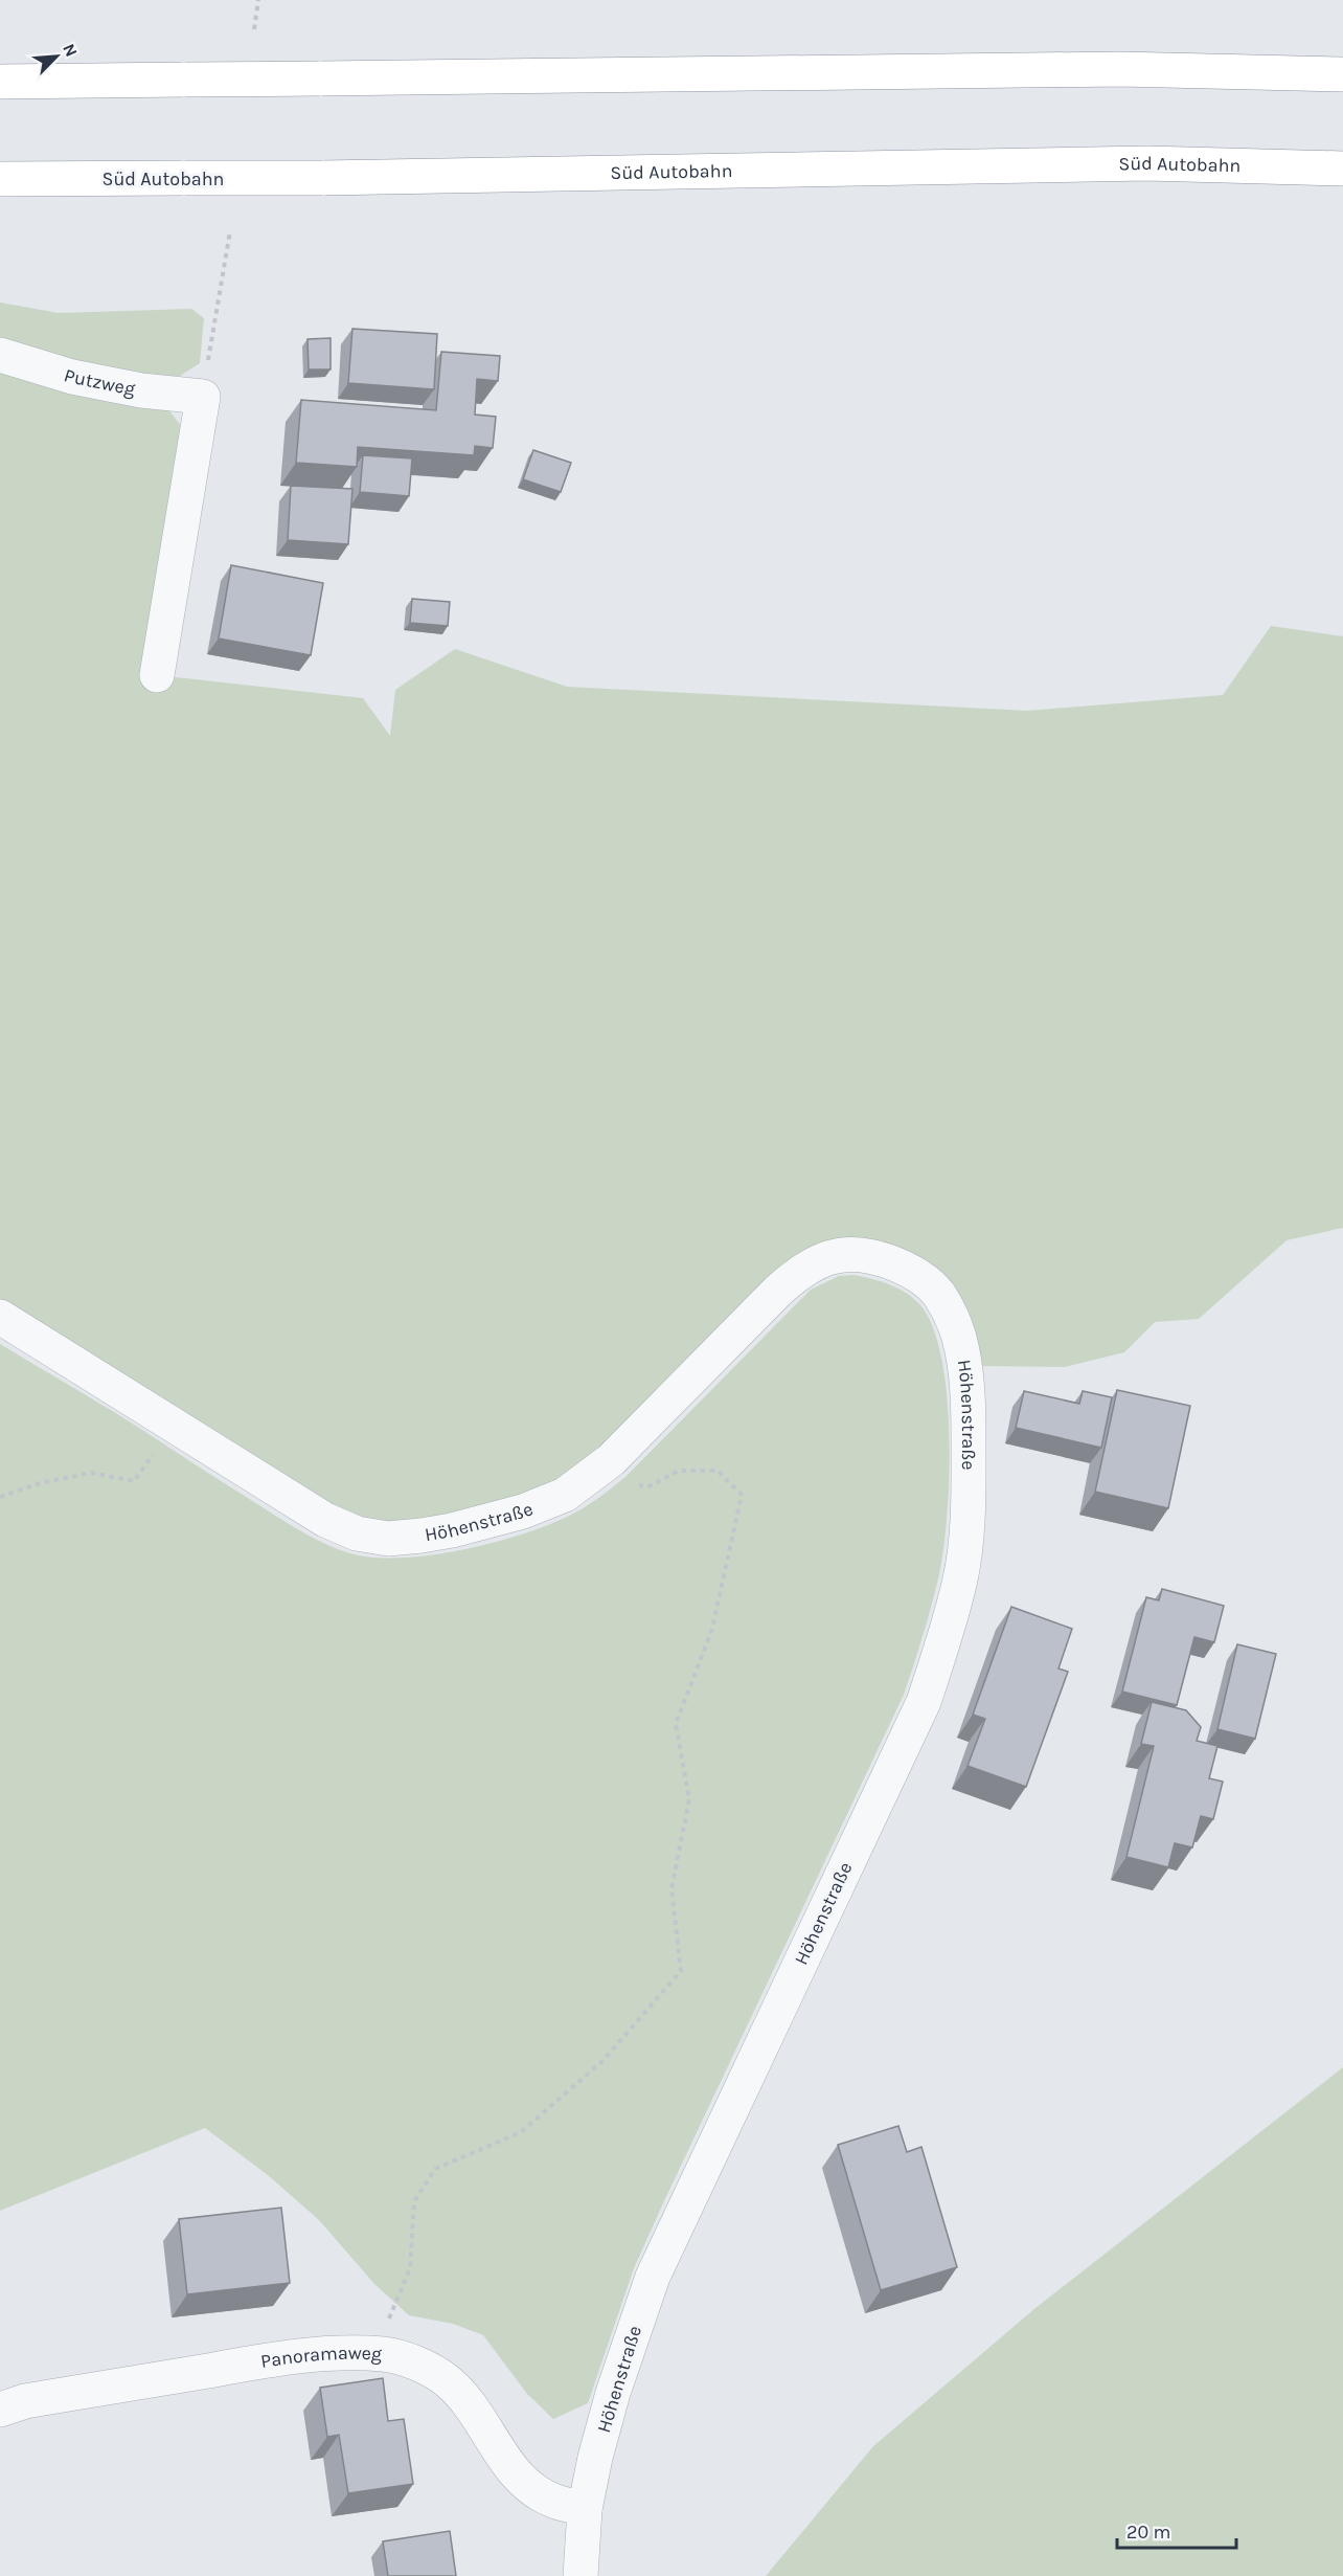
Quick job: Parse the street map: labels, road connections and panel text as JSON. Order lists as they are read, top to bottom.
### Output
{
  "streets": {
    "highway": ["Süd Autobahn"],
    "street": ["Putzweg", "Höhenstraße", "Panoramaweg"]
  },
  "crossings": [
    ["Höhenstraße", "Panoramaweg"]
  ],
  "scale_bar": "20 m",
  "north": "top right"
}
